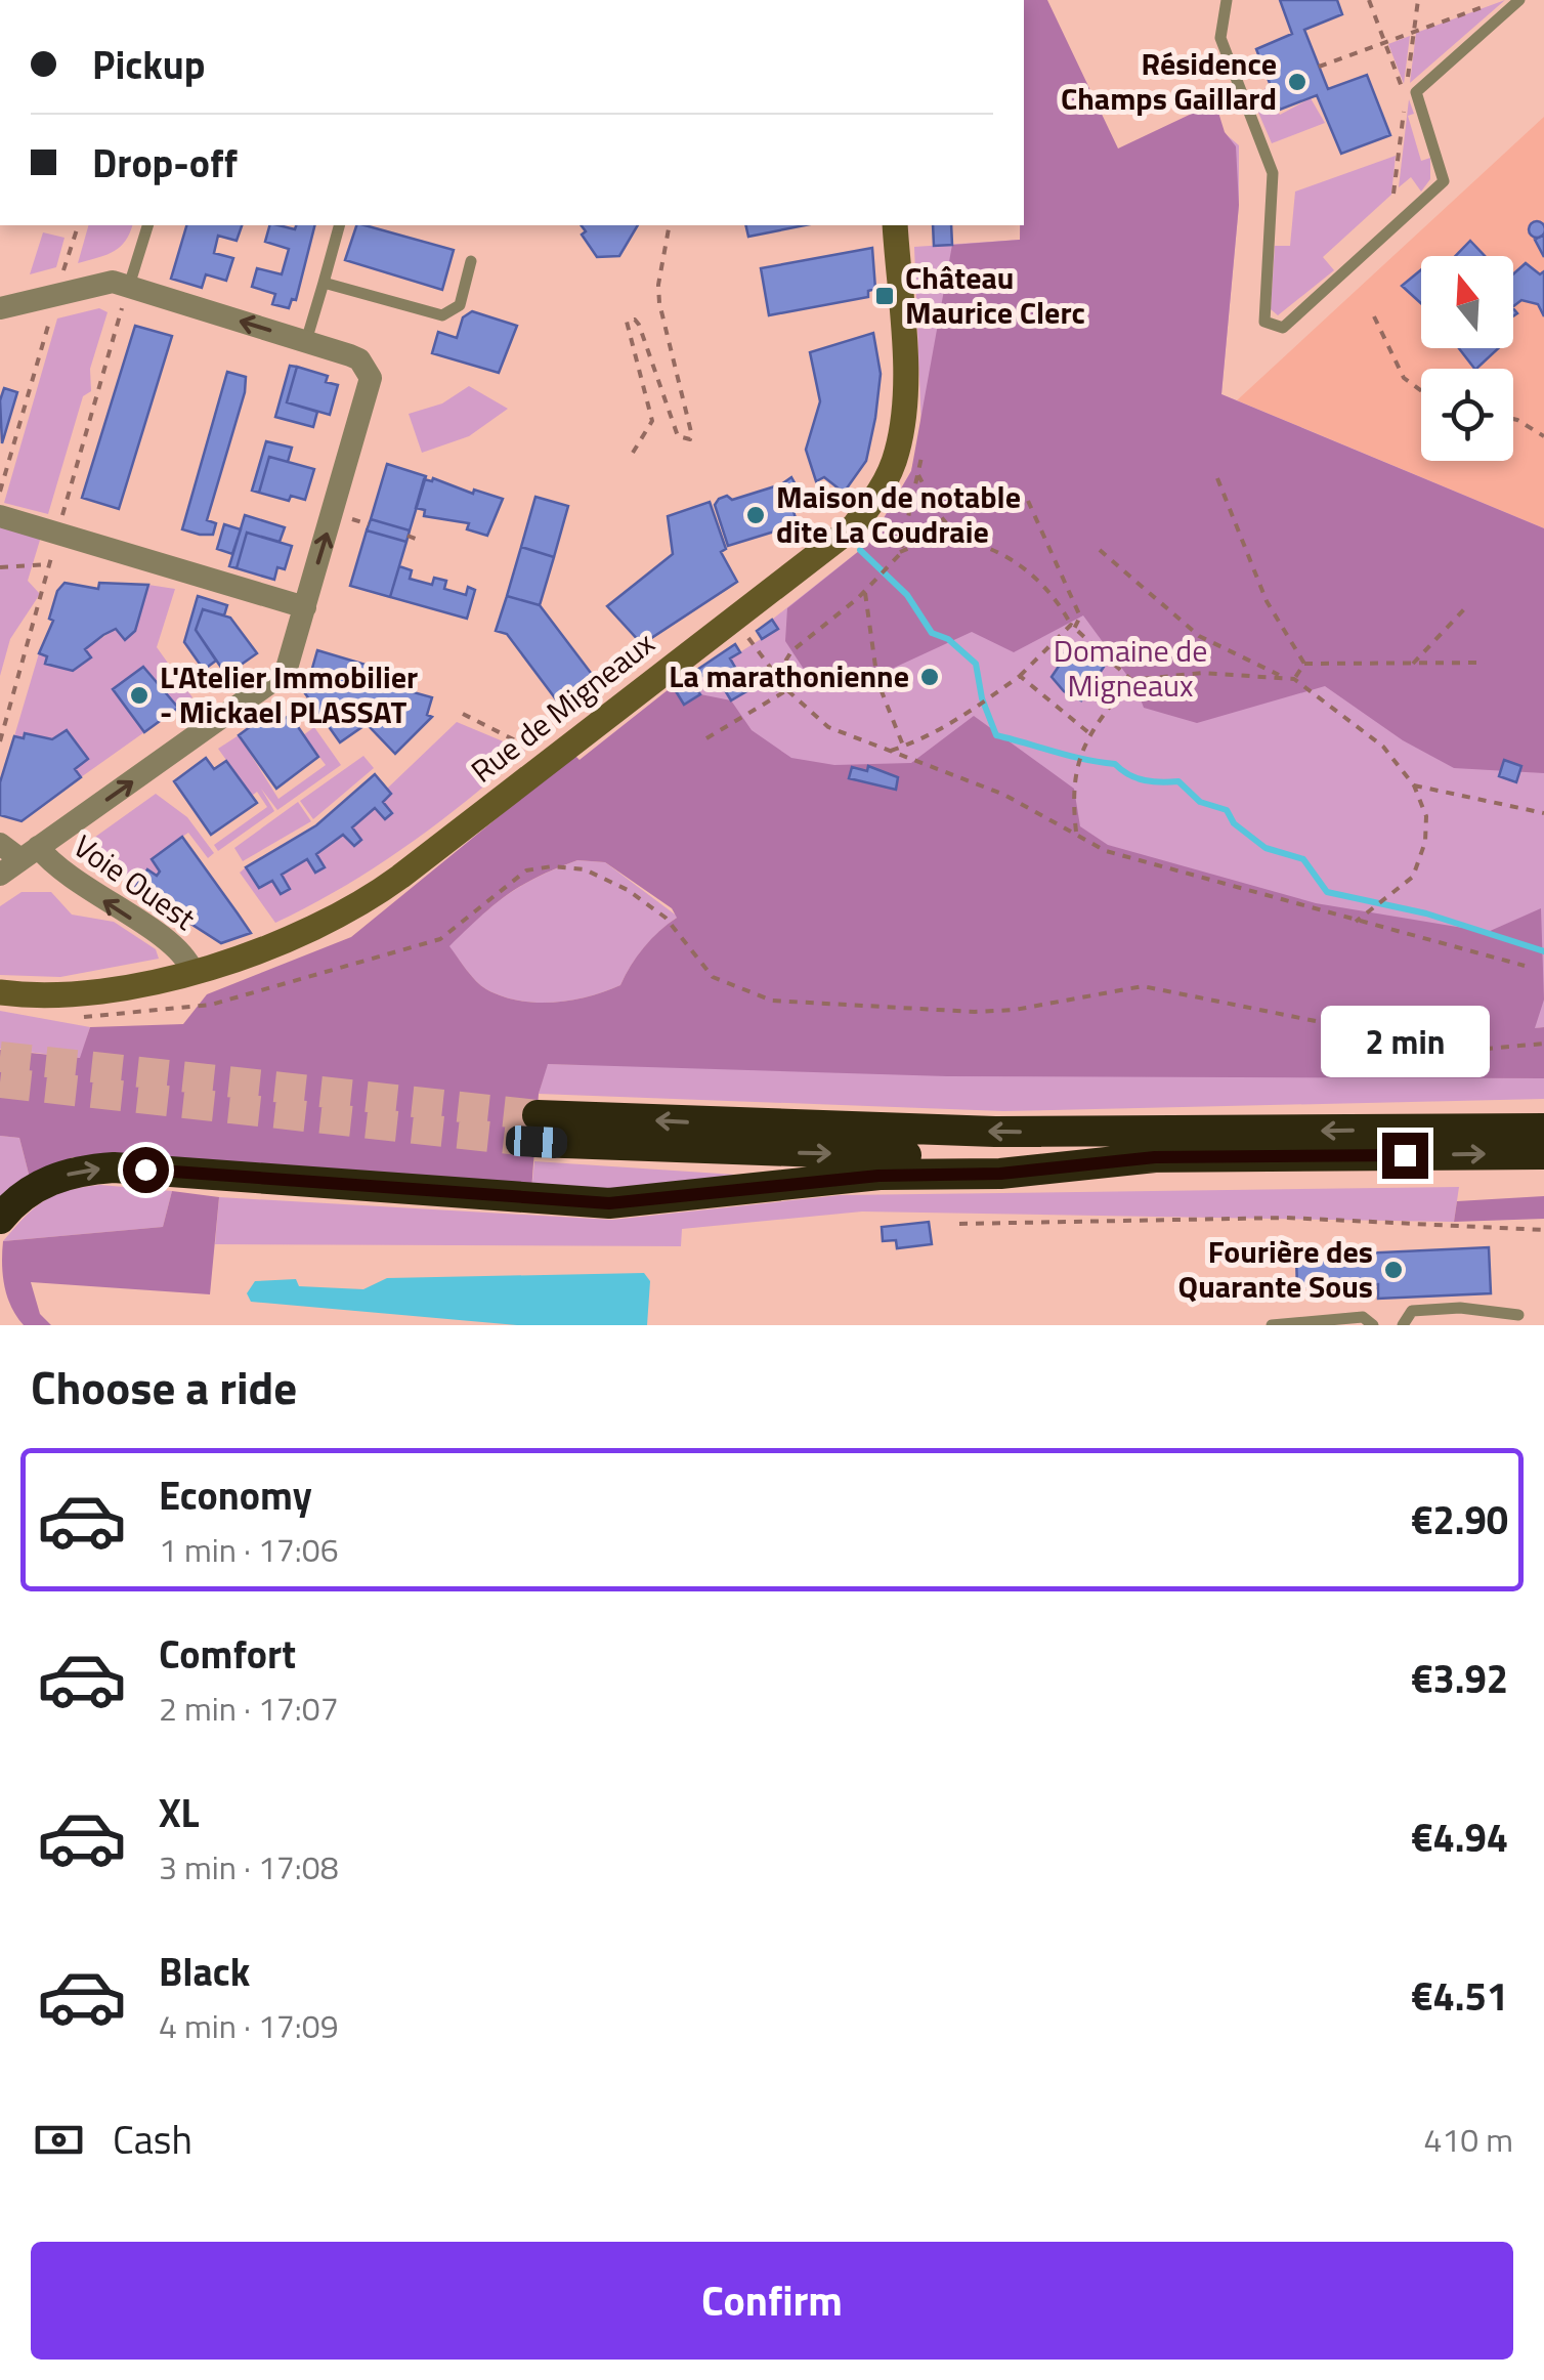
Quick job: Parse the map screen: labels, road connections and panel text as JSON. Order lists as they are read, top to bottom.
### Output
{
  "streets": {
    "street": ["Rue de Migneaux", "Voie Ouest"]
  },
  "crossings": [
    ["Rue de Migneaux", "Voie Ouest"]
  ],
  "one_way": ["Voie Ouest"],
  "parks": ["Domaine de Migneaux"],
  "places": {
    "other": [
      "Résidence Champs Gaillard",
      "Maison de notable dite La Coudraie",
      "La marathonienne",
      "L'Atelier Immobilier - Mickael PLASSAT",
      "Fourière des Quarante Sous"
    ],
    "transit": ["Château Maurice Clerc"]
  },
  "north": "top",
  "page": {
    "banner": ["Pickup", "Drop-off"],
    "bubble": "2 min",
    "heading": "Choose a ride",
    "list": [
      {
        "name": "Economy",
        "note": "1 min · 17:06",
        "value": "€2.90"
      },
      {
        "name": "Comfort",
        "note": "2 min · 17:07",
        "value": "€3.92"
      },
      {
        "name": "XL",
        "note": "3 min · 17:08",
        "value": "€4.94"
      },
      {
        "name": "Black",
        "note": "4 min · 17:09",
        "value": "€4.51"
      }
    ],
    "pay": ["Cash", "410 m"],
    "buttons": "Confirm"
  }
}
